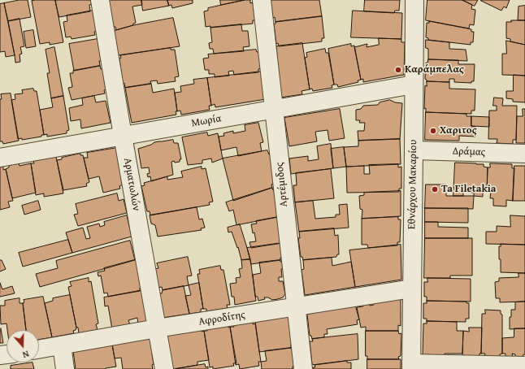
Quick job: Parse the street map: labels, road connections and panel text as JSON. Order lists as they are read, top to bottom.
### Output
{
  "streets": {
    "street": [
      "Μωρία",
      "Δράμας",
      "Αρματωλών",
      "Αρτέμιδος",
      "Εθνάρχου Μακαρίου",
      "Αφροδίτης"
    ]
  },
  "crossings": [
    ["Μωρία", "Αρματωλών"],
    ["Μωρία", "Αρτέμιδος"],
    ["Μωρία", "Εθνάρχου Μακαρίου"],
    ["Δράμας", "Εθνάρχου Μακαρίου"],
    ["Αρματωλών", "Αφροδίτης"],
    ["Αρτέμιδος", "Αφροδίτης"],
    ["Εθνάρχου Μακαρίου", "Αφροδίτης"]
  ],
  "places": ["Καράμπελας", "Χαριτος", "Ta Filetakia"],
  "north": "bottom"
}
